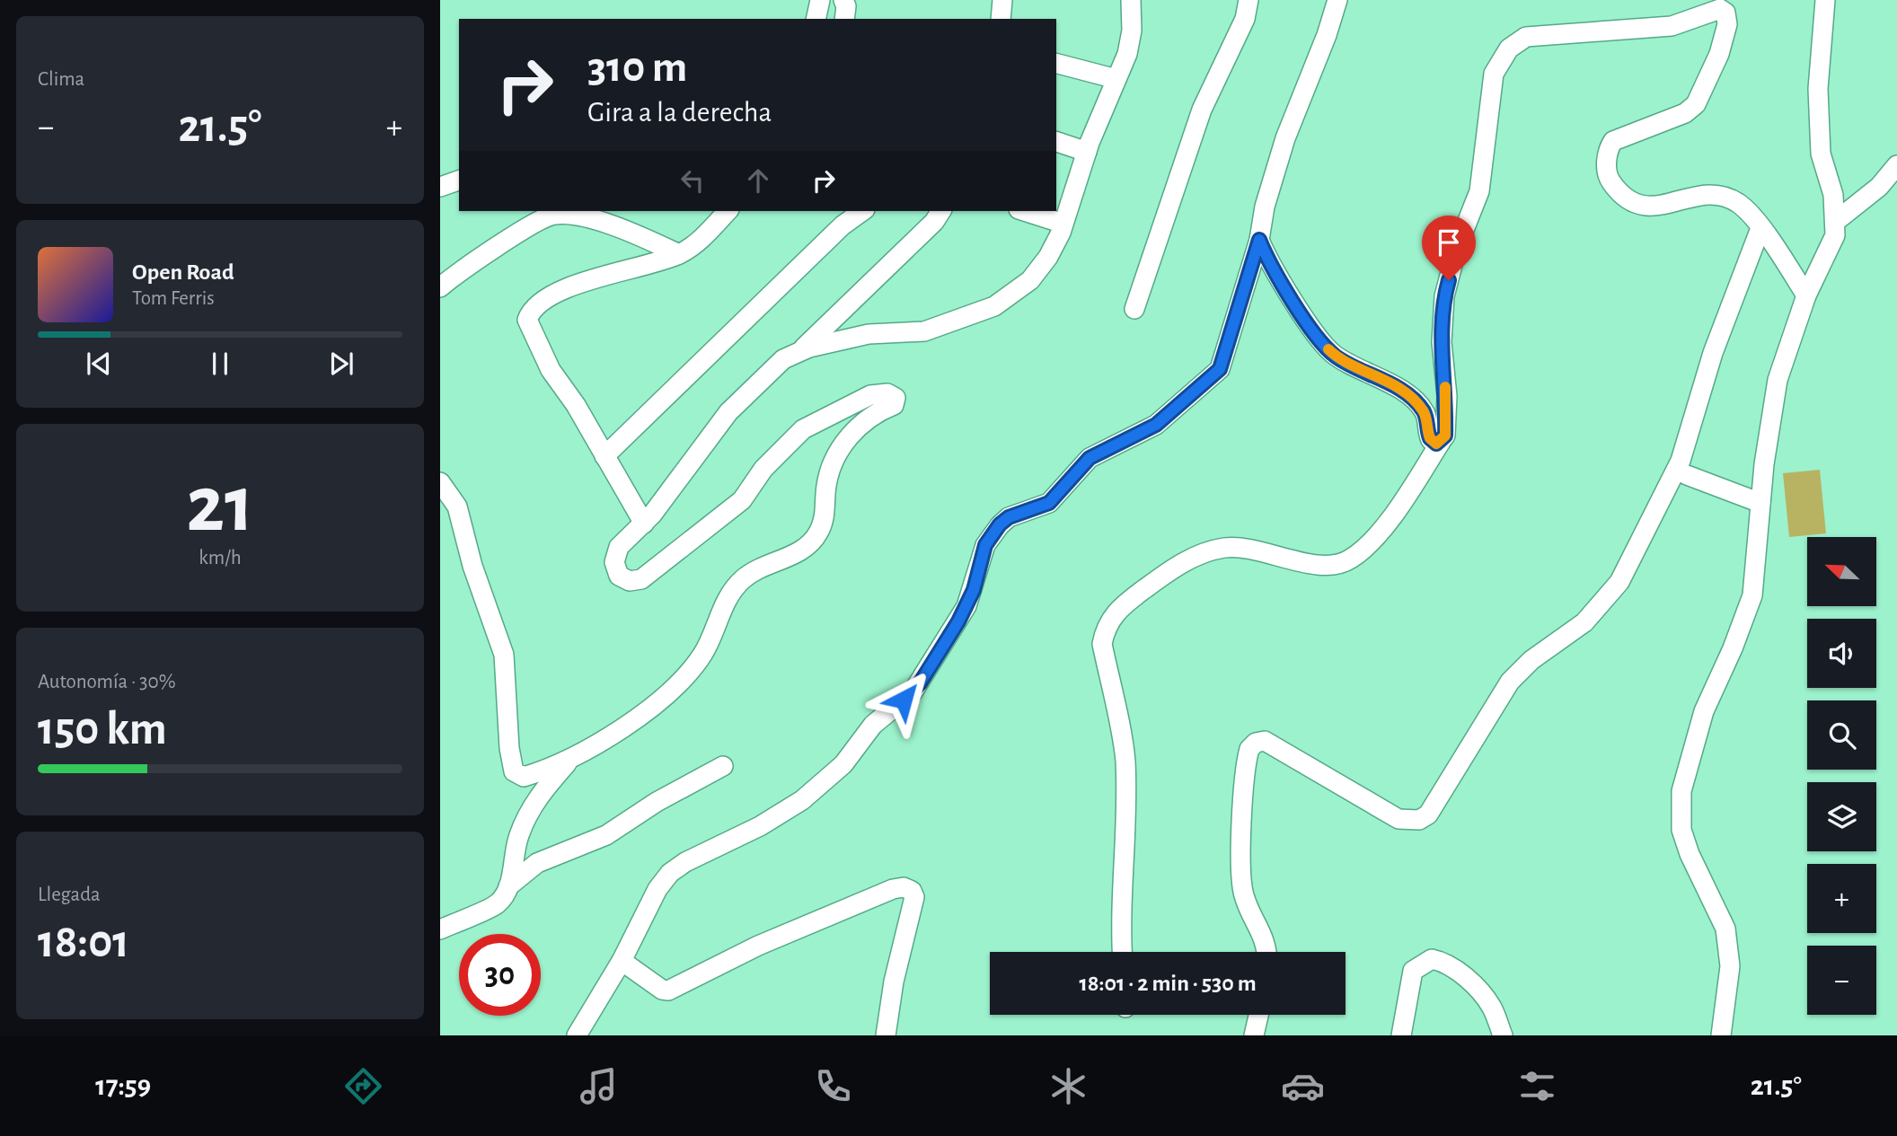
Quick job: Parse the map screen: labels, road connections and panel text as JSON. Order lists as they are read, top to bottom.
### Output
{
  "north": "top left",
  "page": {
    "tile": [
      "Clima",
      ["21", "km/h"],
      ["Autonomía · 30%", "150 km"],
      ["Llegada", "18:01"]
    ],
    "turn": ["310 m", "Gira a la derecha"],
    "heat": ["−", "21.5°", "+"],
    "song": ["Open Road", "Tom Ferris"],
    "map_buttons": ["+", "−"],
    "limit": "30",
    "trip": "18:01 · 2 min · 530 m",
    "tabs": ["17:59", "21.5°"]
  }
}
